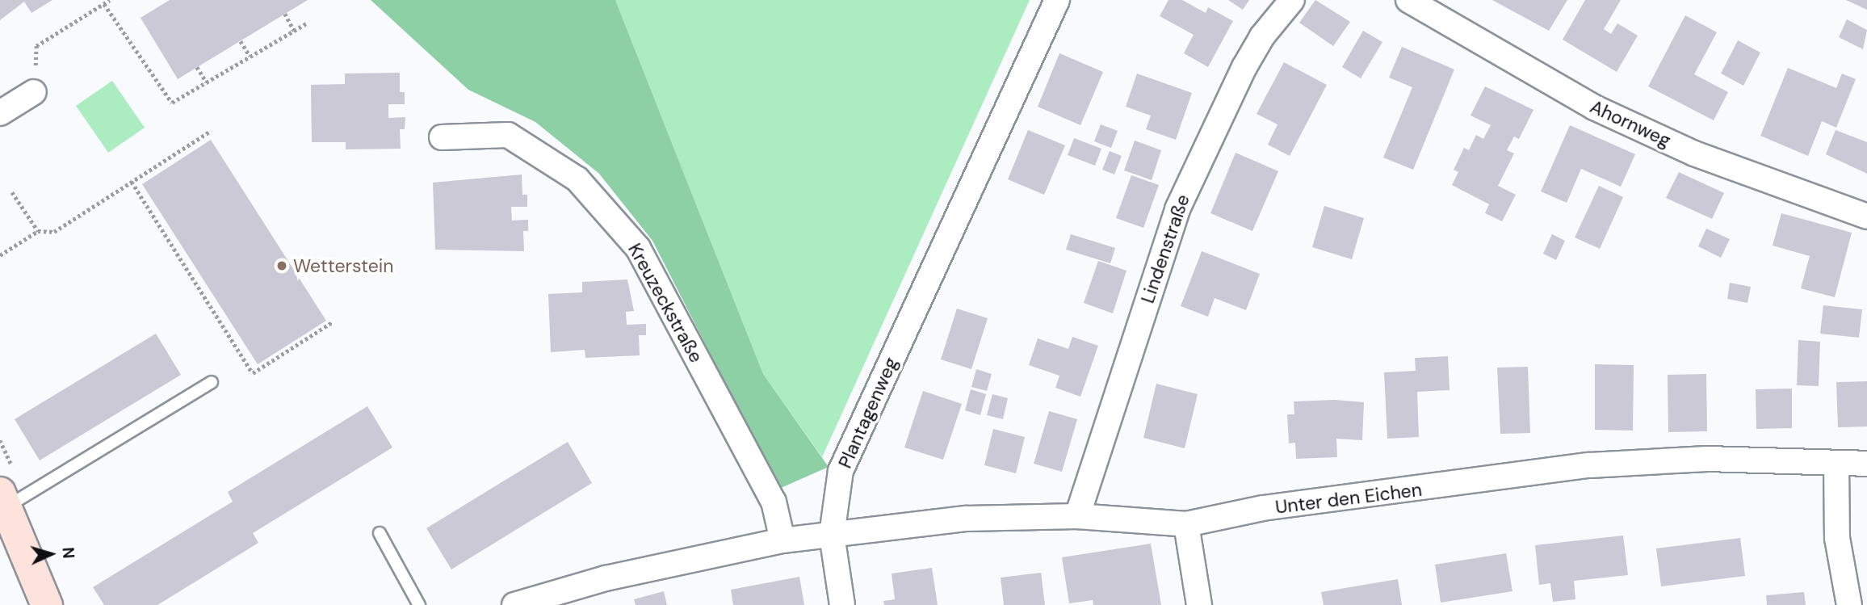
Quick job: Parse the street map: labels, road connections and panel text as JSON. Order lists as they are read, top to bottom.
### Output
{
  "streets": {
    "street": [
      "Ahornweg",
      "Lindenstraße",
      "Kreuzeckstraße",
      "Plantagenweg",
      "Unter den Eichen"
    ]
  },
  "crossings": [
    ["Lindenstraße", "Unter den Eichen"],
    ["Plantagenweg", "Unter den Eichen"]
  ],
  "places": ["Wetterstein"],
  "north": "right"
}
